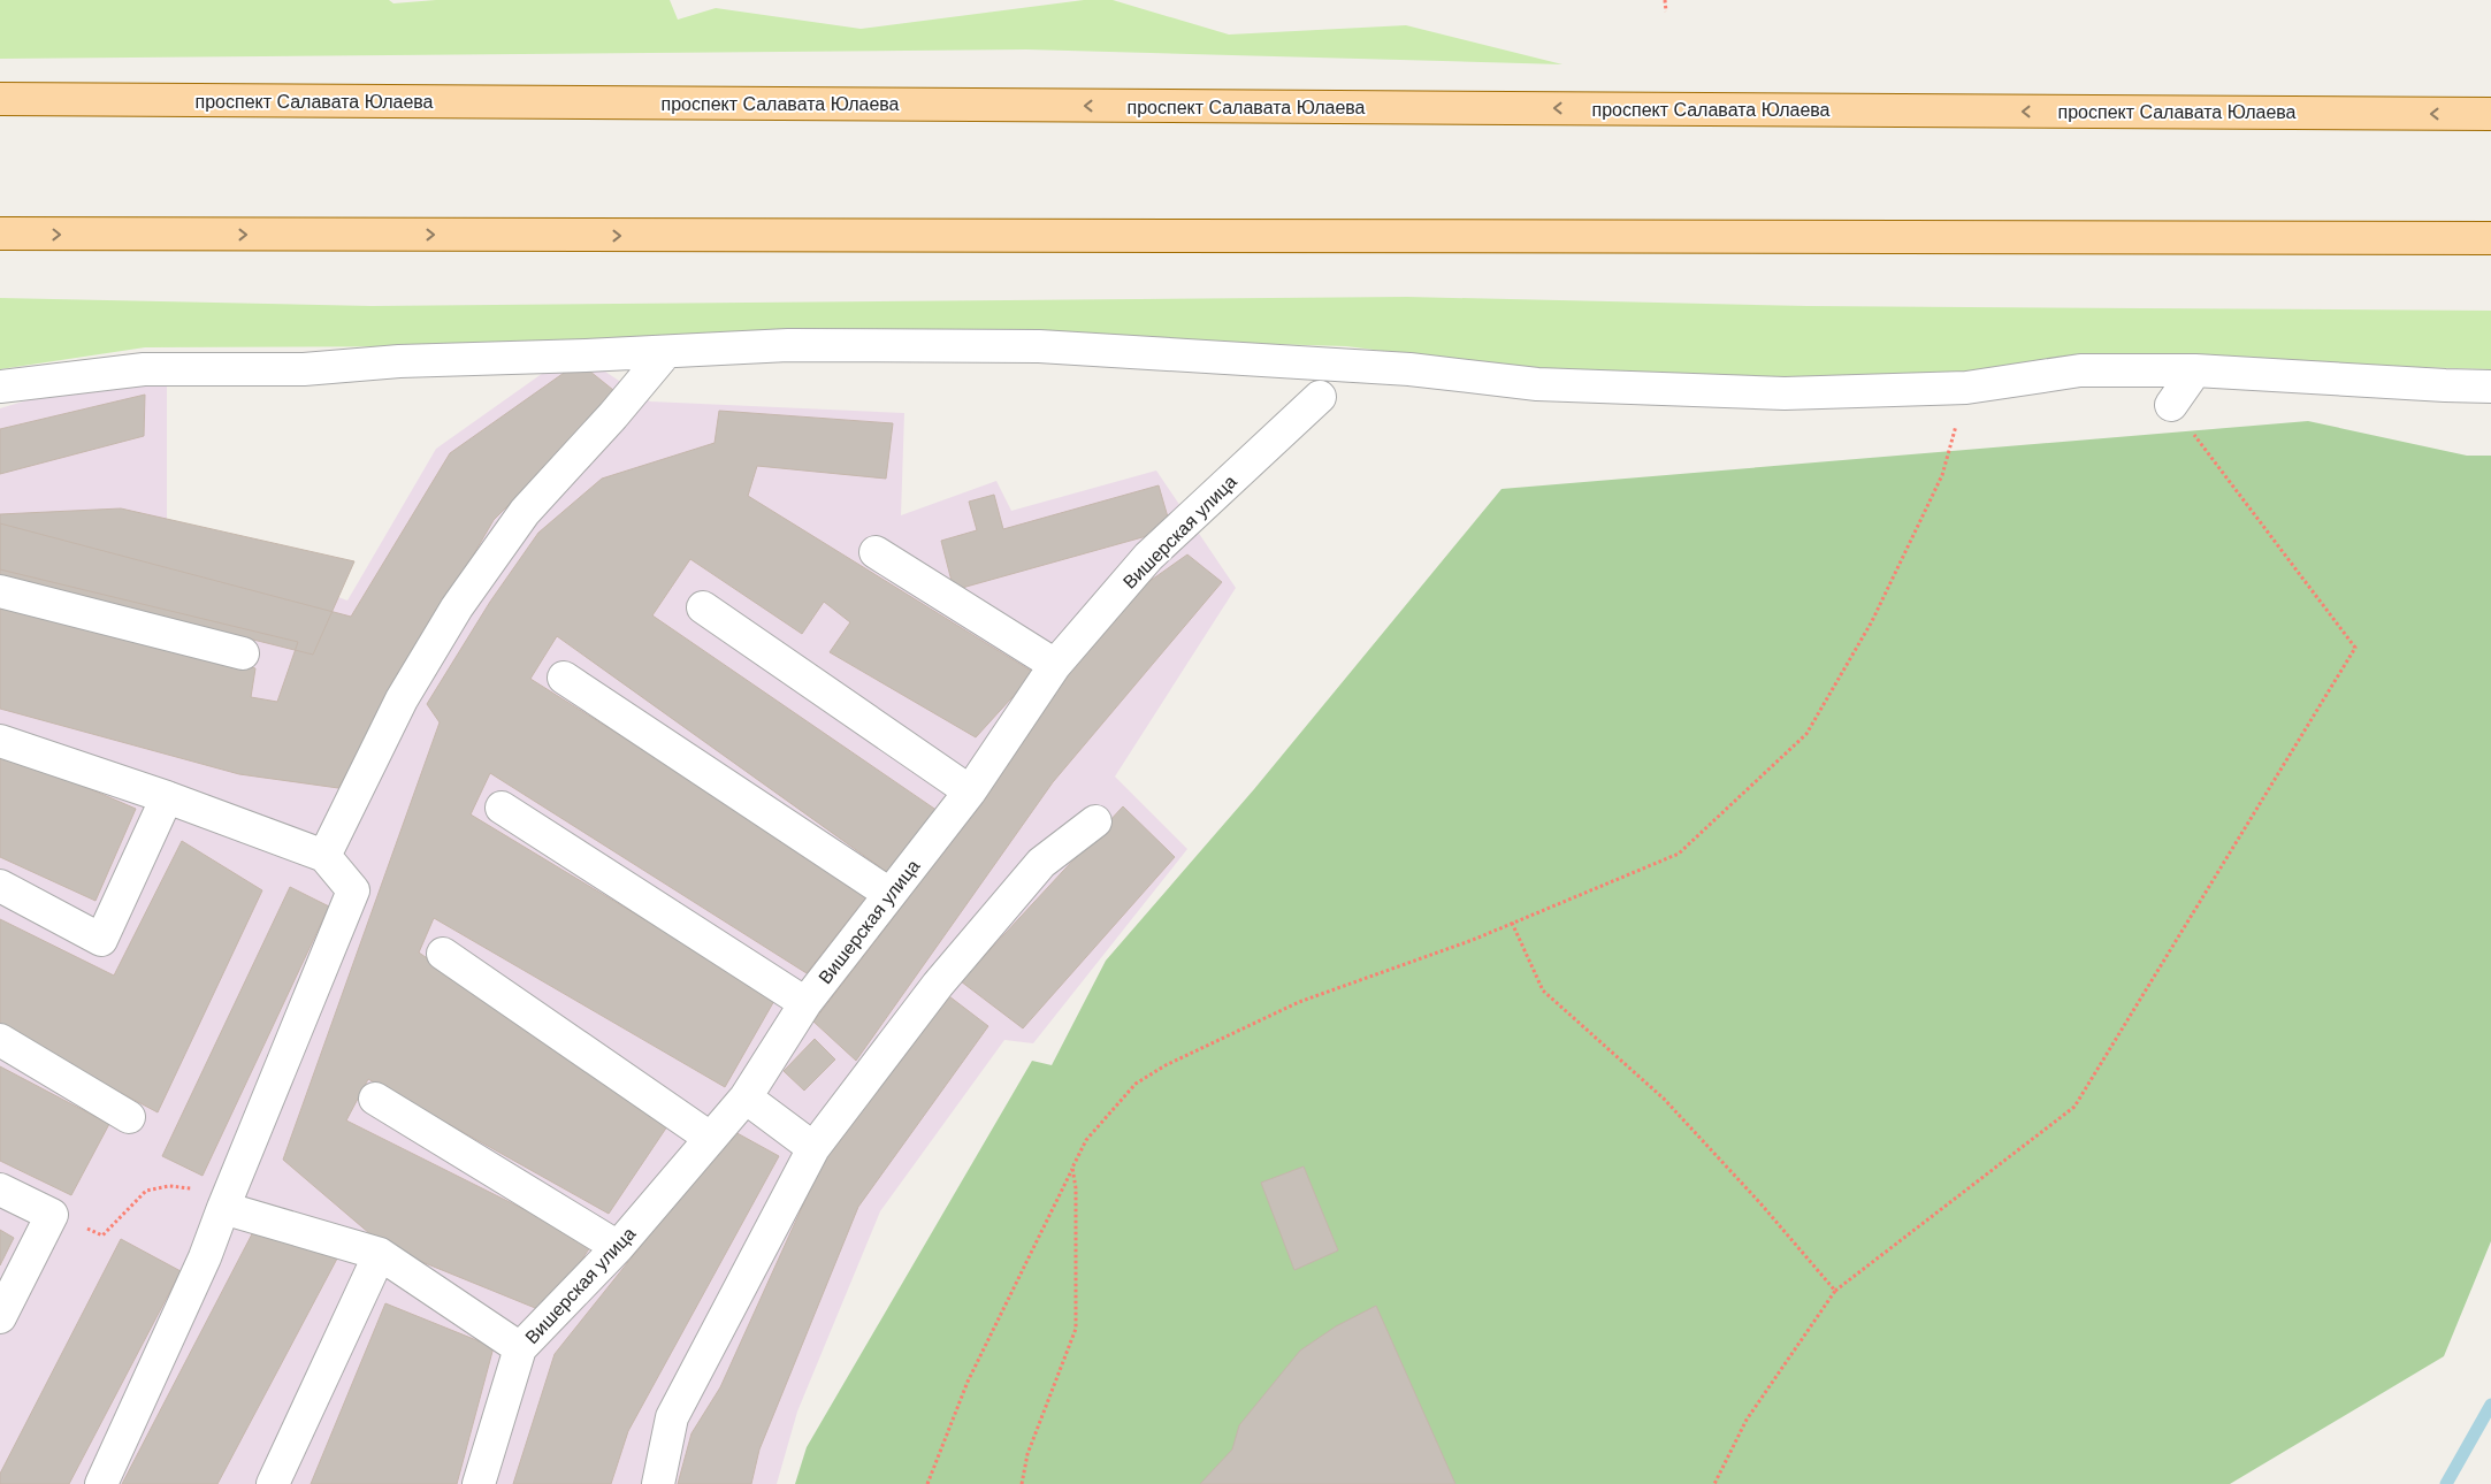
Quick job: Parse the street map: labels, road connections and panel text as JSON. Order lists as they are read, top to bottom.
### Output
{
  "streets": {
    "main road": ["проспект Салавата Юлаева"],
    "street": ["Вишерская улица"]
  }
}
